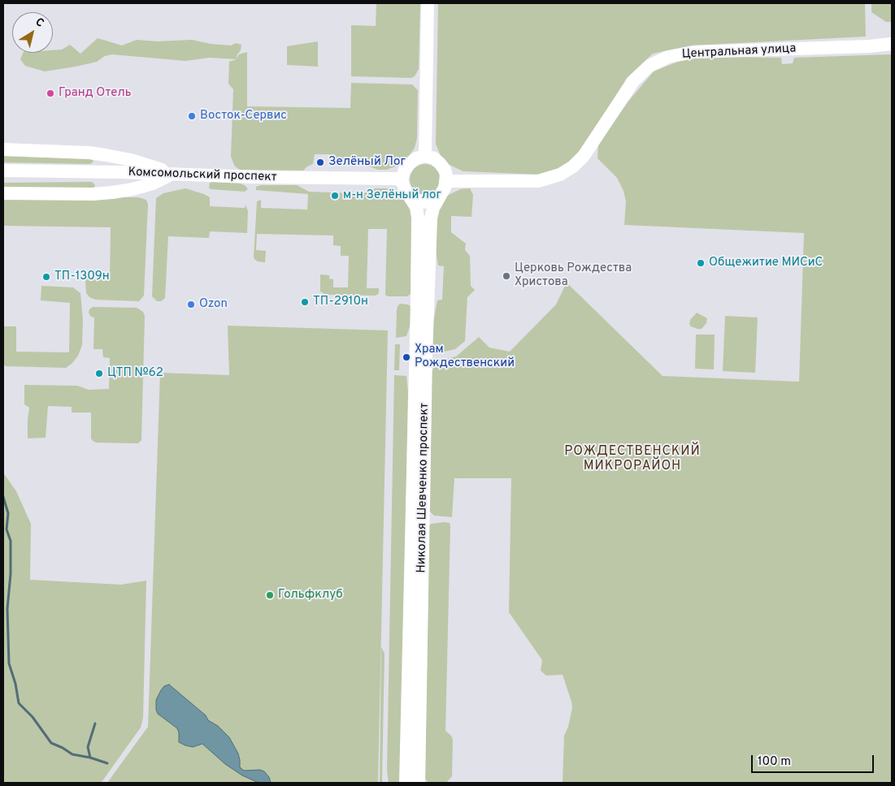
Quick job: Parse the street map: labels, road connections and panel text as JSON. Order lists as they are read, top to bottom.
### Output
{
  "streets": {
    "main road": ["Центральная улица", "Комсомольский проспект", "Николая Шевченко проспект"]
  },
  "crossings": [
    ["Центральная улица", "Комсомольский проспект"],
    ["Центральная улица", "Николая Шевченко проспект"],
    ["Комсомольский проспект", "Николая Шевченко проспект"]
  ],
  "districts": ["РОЖДЕСТВЕНСКИЙ МИКРОРАЙОН"],
  "places": [
    "Гранд Отель",
    "Восток-Сервис",
    "Зелёный Лог",
    "м-н Зелёный лог",
    "Общежитие МИСиС",
    "Церковь Рождества Христова",
    "ТП-1309н",
    "ТП-2910н",
    "Ozon",
    "Храм Рождественский",
    "ЦТП №62",
    "Гольфклуб"
  ],
  "scale_bar": "100 m",
  "north": "top right"
}
